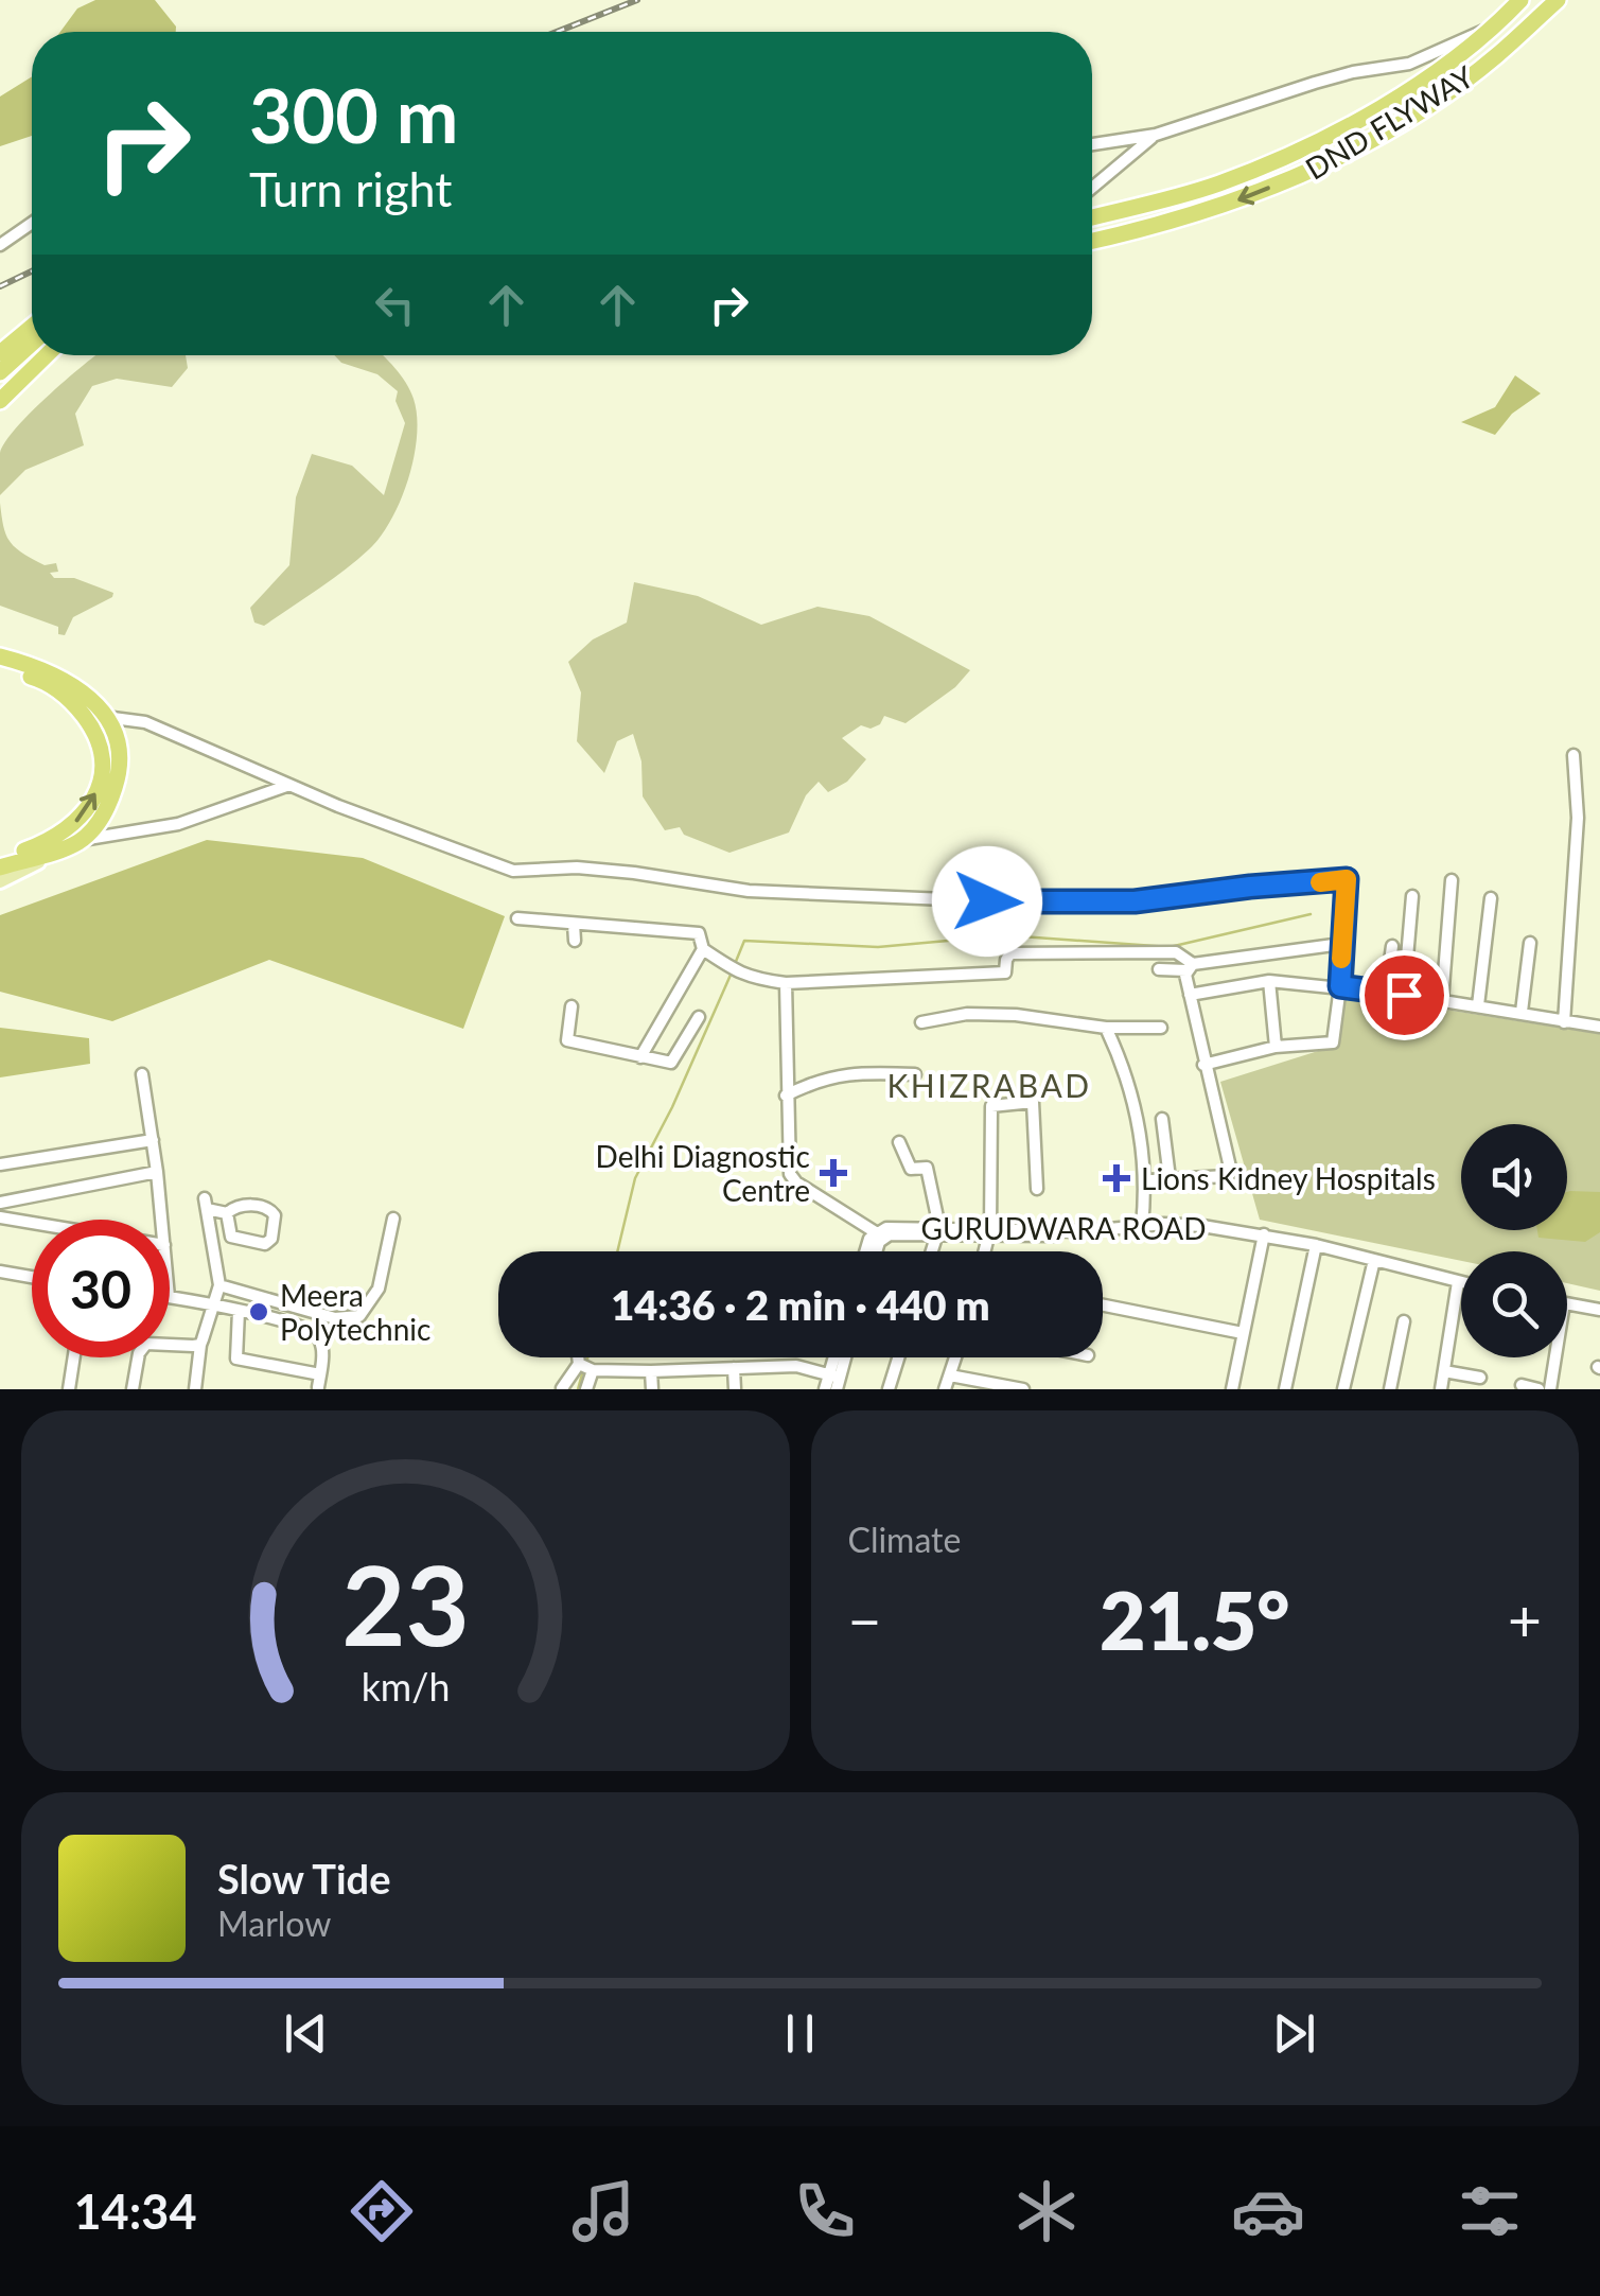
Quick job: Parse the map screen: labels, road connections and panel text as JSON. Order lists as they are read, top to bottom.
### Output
{
  "streets": {
    "highway": ["DND FLYWAY"],
    "street": ["GURUDWARA ROAD"]
  },
  "districts": ["KHIZRABAD"],
  "places": {
    "health": ["Delhi Diagnostic Centre", "Lions Kidney Hospitals"],
    "other": ["Meera Polytechnic"]
  },
  "page": {
    "turn": ["300 m", "Turn right"],
    "limit": "30",
    "trip": "14:36 · 2 min · 440 m",
    "tile": "Climate",
    "heat": ["−", "21.5°", "+"],
    "song": ["Slow Tide", "Marlow"],
    "tabs": "14:34",
    "gauge": ["23", "km/h"]
  }
}
